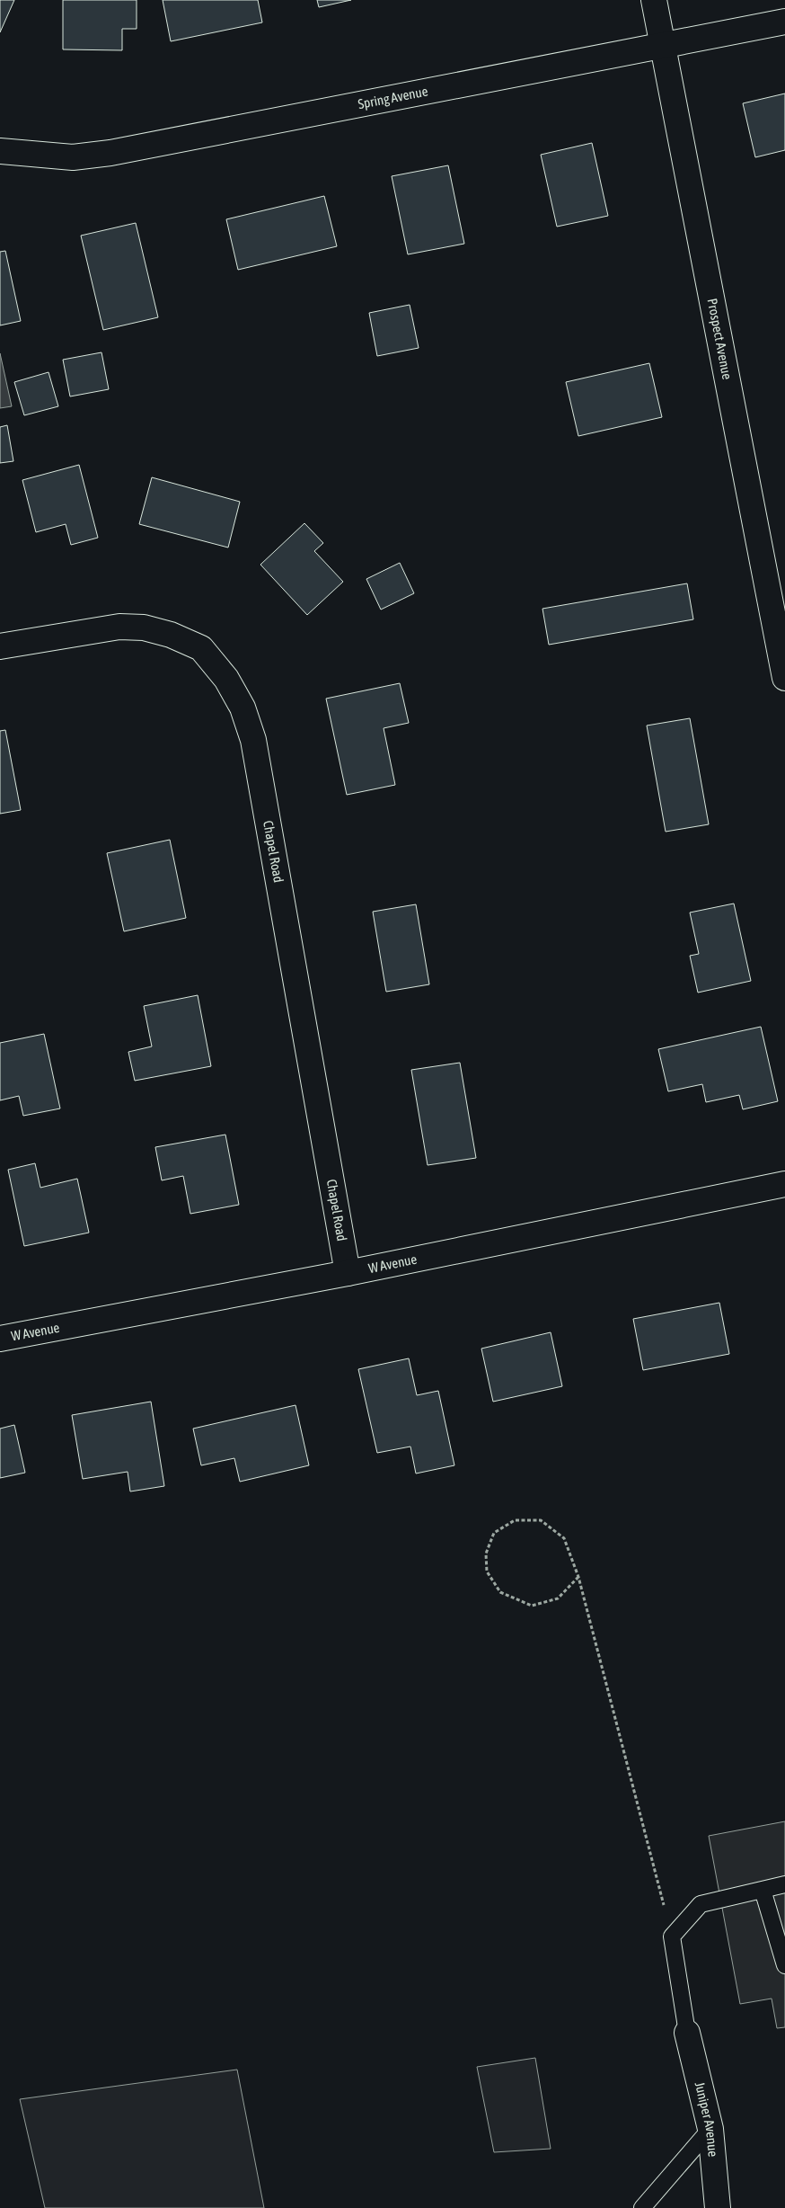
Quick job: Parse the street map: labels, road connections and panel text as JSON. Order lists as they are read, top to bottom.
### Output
{
  "streets": {
    "street": [
      "Spring Avenue",
      "Prospect Avenue",
      "Chapel Road",
      "W Avenue",
      "Juniper Avenue"
    ]
  },
  "crossings": [
    ["Spring Avenue", "Prospect Avenue"],
    ["Chapel Road", "W Avenue"]
  ]
}
